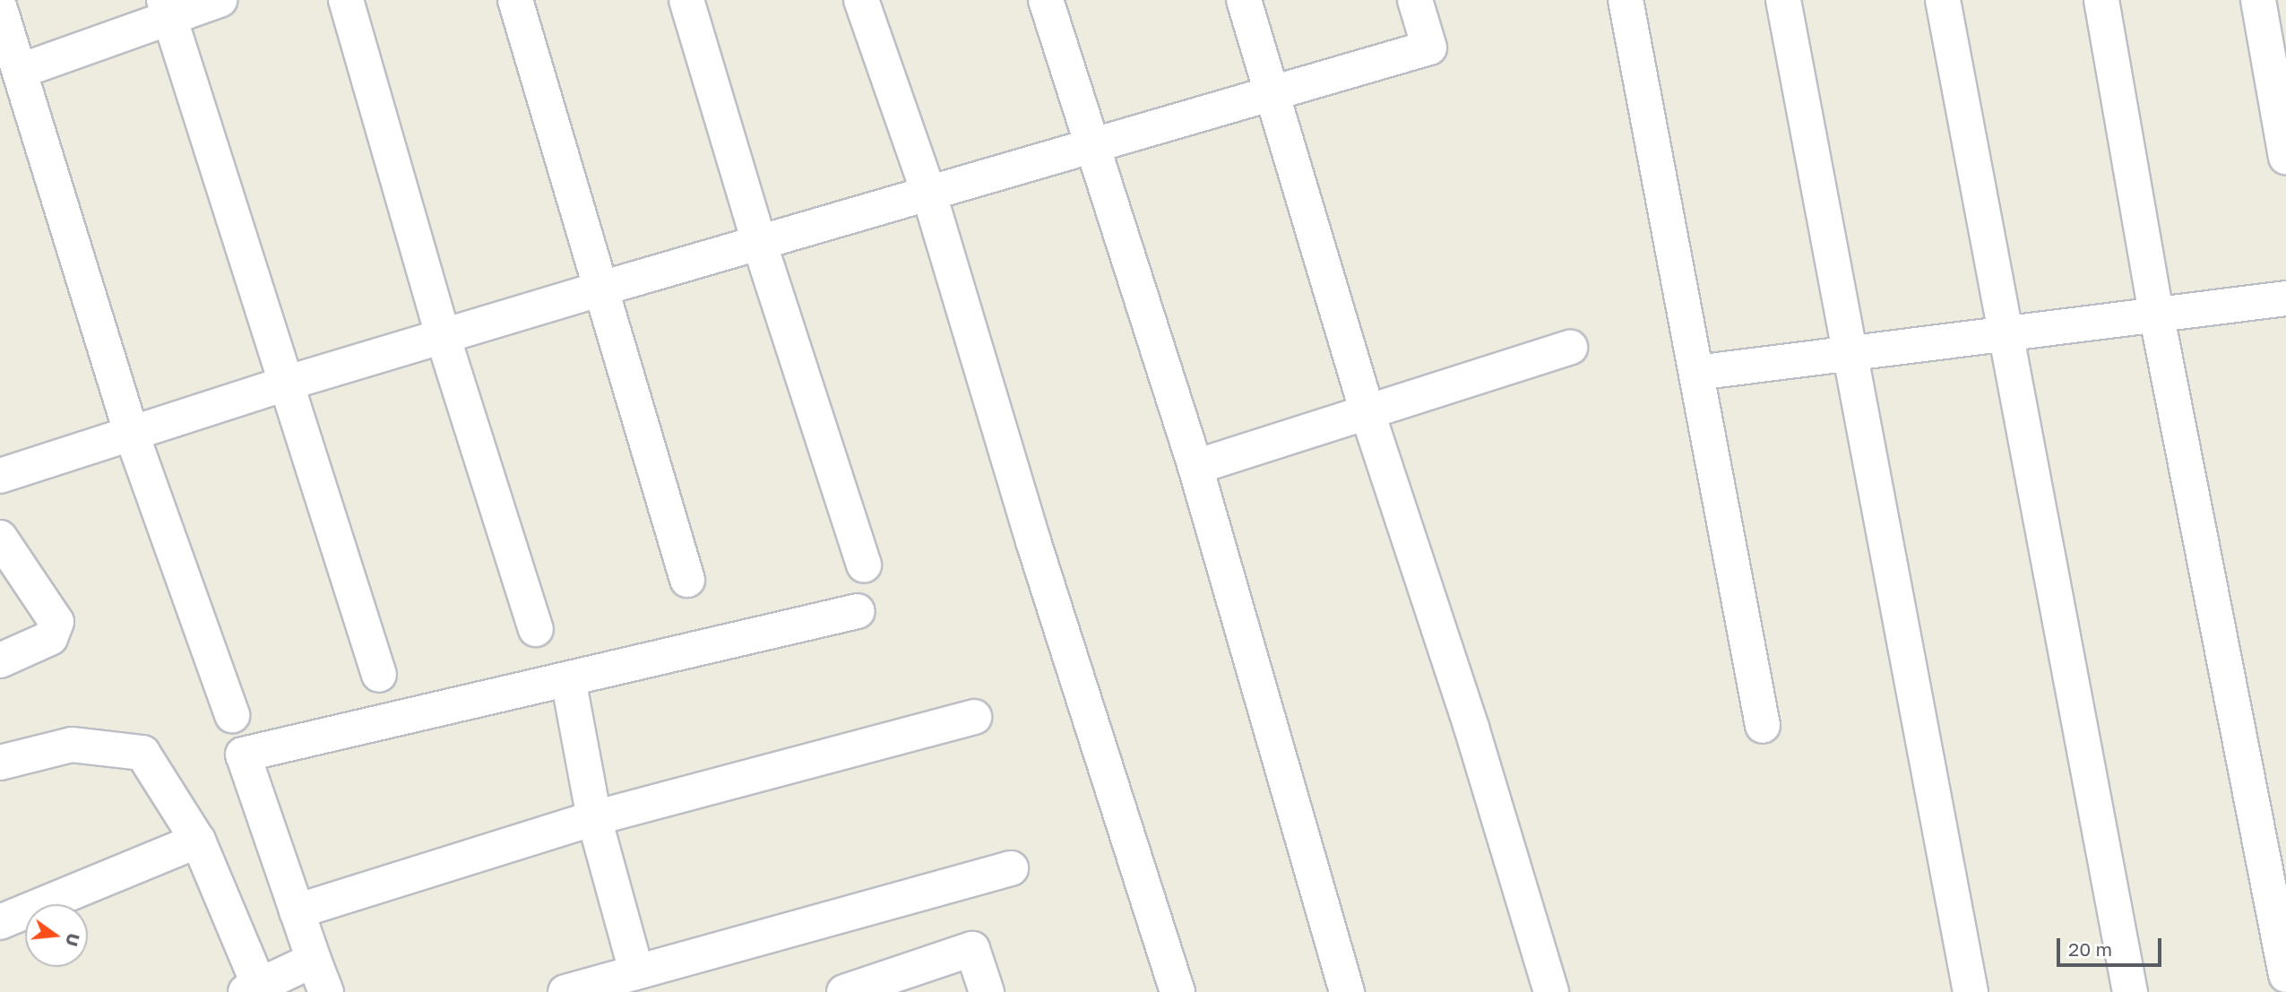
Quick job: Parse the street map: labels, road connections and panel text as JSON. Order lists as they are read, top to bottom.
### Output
{
  "scale_bar": "20 m",
  "north": "right"
}
